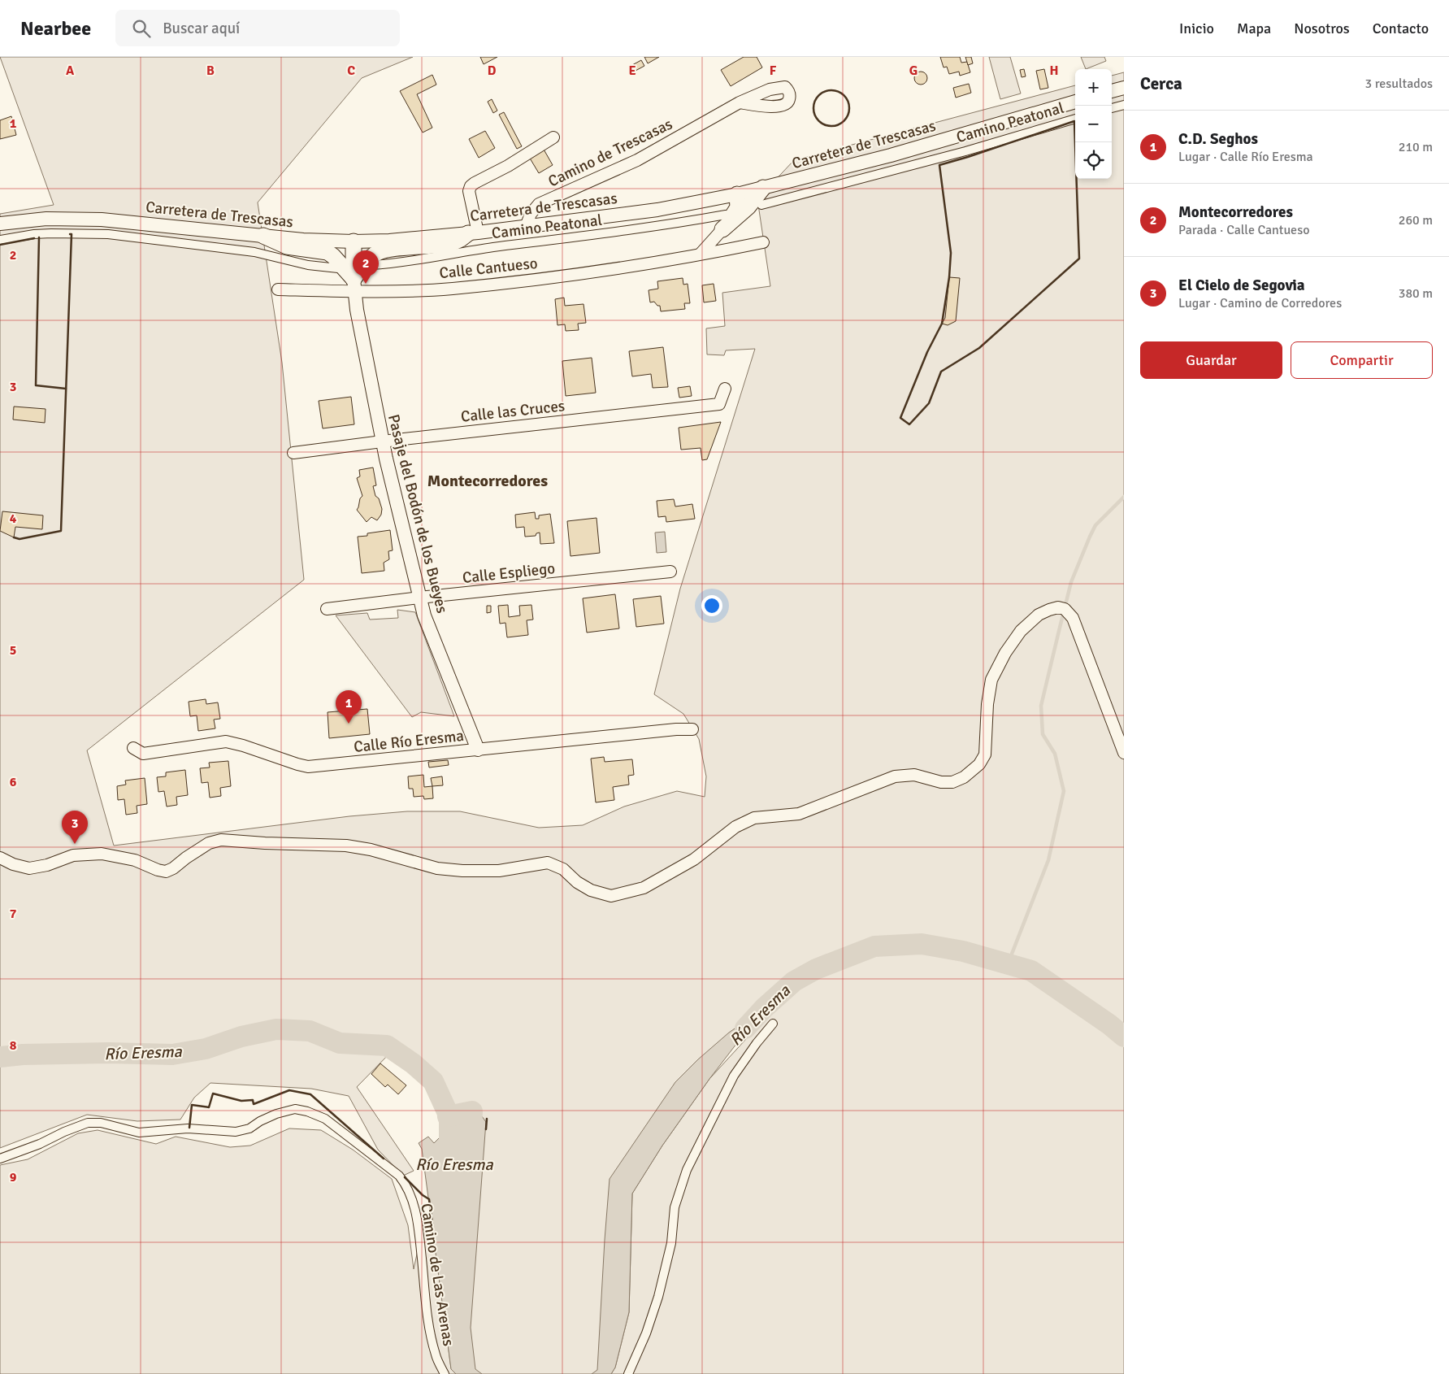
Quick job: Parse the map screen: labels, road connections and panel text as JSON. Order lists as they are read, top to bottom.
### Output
{
  "streets": {
    "street": [
      "Camino Peatonal",
      "Carretera de Trescasas",
      "Camino de Trescasas",
      "Calle Cantueso",
      "Calle las Cruces",
      "Pasaje del Bodón de los Bueyes",
      "Calle Espliego",
      "Calle Río Eresma",
      "Camino de Las Arenas"
    ]
  },
  "crossings": [
    ["Carretera de Trescasas", "Camino de Trescasas"],
    ["Calle Cantueso", "Pasaje del Bodón de los Bueyes"],
    ["Calle las Cruces", "Pasaje del Bodón de los Bueyes"],
    ["Pasaje del Bodón de los Bueyes", "Calle Espliego"],
    ["Pasaje del Bodón de los Bueyes", "Calle Río Eresma"]
  ],
  "districts": ["Montecorredores"],
  "water": ["Río Eresma"],
  "page": {
    "header": "Nearbee",
    "search": "Buscar aquí",
    "nav": [
      "Inicio",
      "Mapa",
      "Nosotros",
      "Contacto"
    ],
    "heading": ["Cerca", "3 resultados"],
    "map_buttons": ["+", "−"],
    "list": [
      {
        "mark": "1",
        "name": "C.D. Seghos",
        "note": "Lugar · Calle Río Eresma",
        "value": "210 m"
      },
      {
        "mark": "2",
        "name": "Montecorredores",
        "note": "Parada · Calle Cantueso",
        "value": "260 m"
      },
      {
        "mark": "3",
        "name": "El Cielo de Segovia",
        "note": "Lugar · Camino de Corredores",
        "value": "380 m"
      }
    ],
    "pins": ["2", "1", "3"],
    "buttons": ["Guardar", "Compartir"]
  },
  "grid": {
    "columns": [
      "A",
      "B",
      "C",
      "D",
      "E",
      "F",
      "G",
      "H"
    ],
    "rows": [
      "1",
      "2",
      "3",
      "4",
      "5",
      "6",
      "7",
      "8",
      "9"
    ]
  }
}
